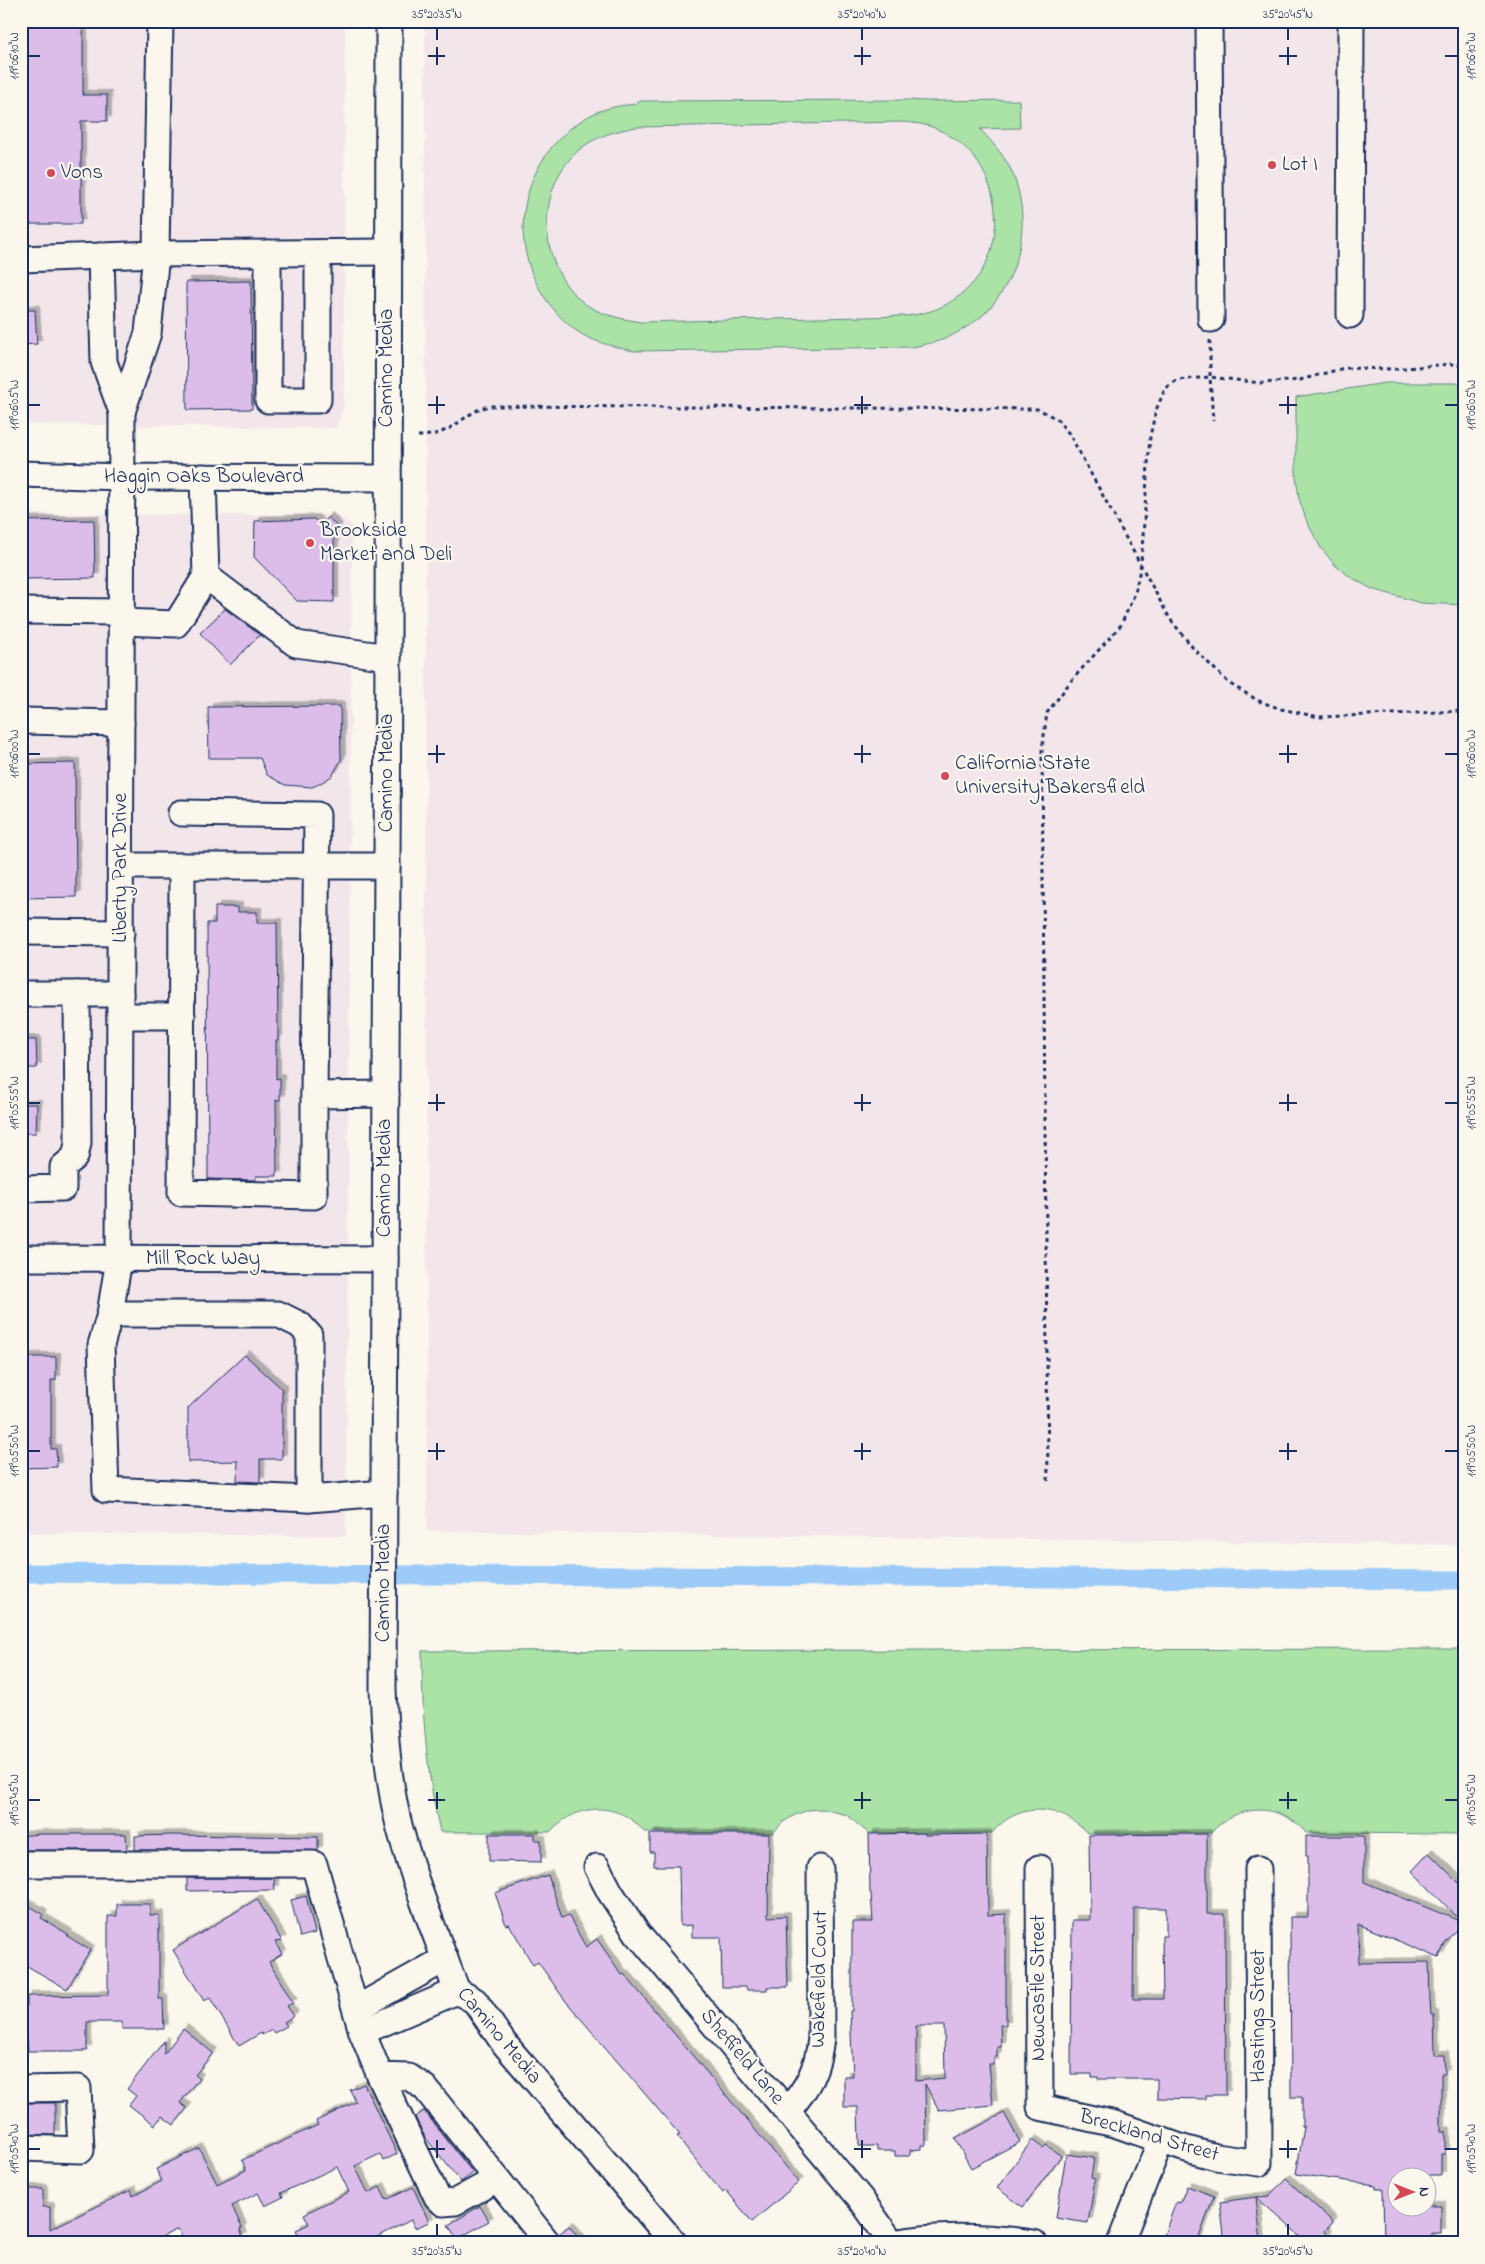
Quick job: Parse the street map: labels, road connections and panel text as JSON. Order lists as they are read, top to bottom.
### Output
{
  "streets": {
    "street": [
      "Camino Media",
      "Haggin Oaks Boulevard",
      "Liberty Park Drive",
      "Mill Rock Way",
      "Wakefield Court",
      "Newcastle Street",
      "Hastings Street",
      "Sheffield Lane",
      "Breckland Street"
    ]
  },
  "crossings": [
    ["Camino Media", "Haggin Oaks Boulevard"],
    ["Camino Media", "Mill Rock Way"],
    ["Haggin Oaks Boulevard", "Liberty Park Drive"],
    ["Liberty Park Drive", "Mill Rock Way"],
    ["Wakefield Court", "Sheffield Lane"],
    ["Newcastle Street", "Breckland Street"],
    ["Hastings Street", "Breckland Street"]
  ],
  "places": [
    "Lot I",
    "Vons",
    "Brookside Market and Deli",
    "California State University Bakersfield"
  ],
  "north": "right",
  "coordinates": [
    "35°20'35\"N",
    "35°20'40\"N",
    "35°20'45\"N",
    "119°06'10\"W",
    "119°06'05\"W",
    "119°06'00\"W",
    "119°05'55\"W",
    "119°05'50\"W",
    "119°05'45\"W",
    "119°05'40\"W"
  ]
}
